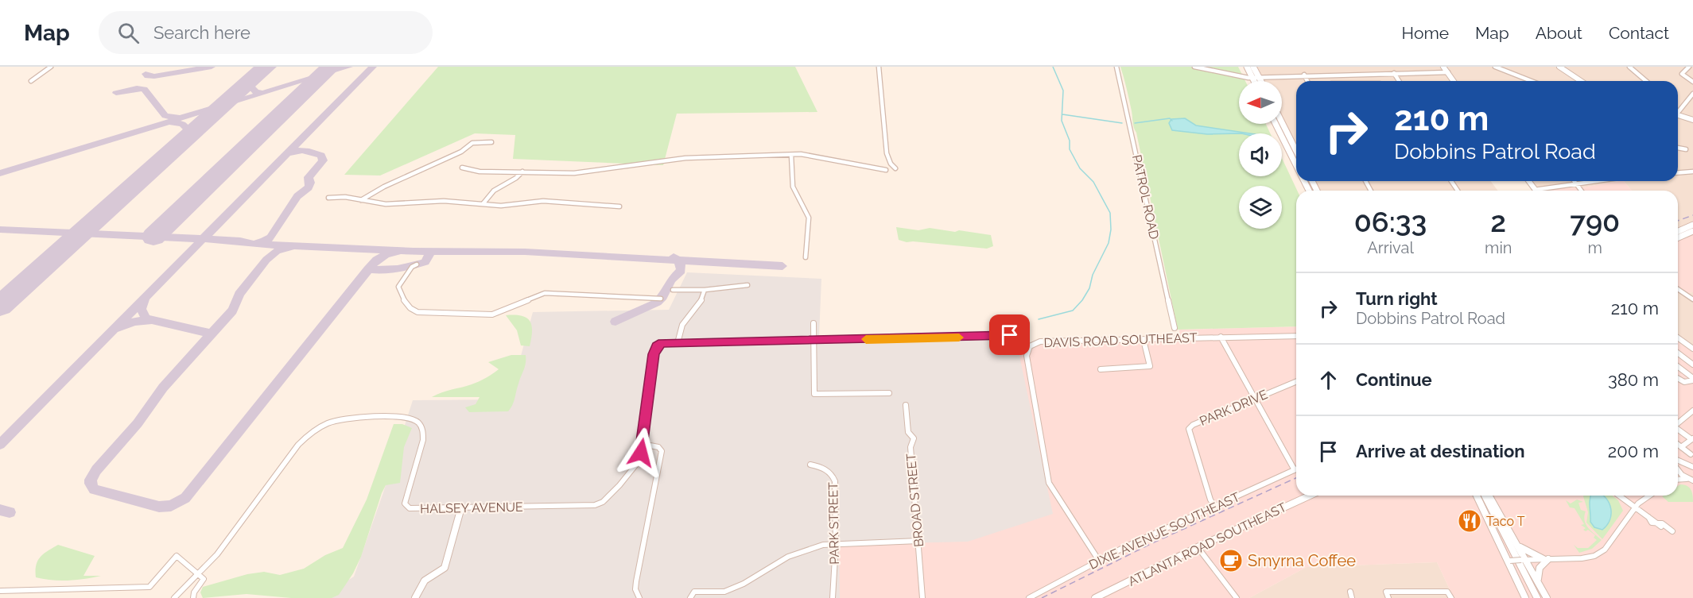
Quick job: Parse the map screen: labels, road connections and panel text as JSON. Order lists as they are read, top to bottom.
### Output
{
  "streets": {
    "main road": ["ATLANTA ROAD SOUTHEAST"],
    "street": [
      "PATROL ROAD",
      "DAVIS ROAD SOUTHEAST",
      "PARK DRIVE",
      "BROAD STREET",
      "HALSEY AVENUE",
      "PARK STREET",
      "DIXIE AVENUE SOUTHEAST"
    ]
  },
  "crossings": [
    ["DAVIS ROAD SOUTHEAST", "DIXIE AVENUE SOUTHEAST"],
    ["PARK DRIVE", "DIXIE AVENUE SOUTHEAST"]
  ],
  "places": {
    "restaurant": ["Taco T"],
    "cafe": ["Smyrna Coffee"]
  },
  "north": "left",
  "page": {
    "header": "Map",
    "search": "Search here",
    "nav": [
      "Home",
      "Map",
      "About",
      "Contact"
    ],
    "turn": ["210 m", "Dobbins Patrol Road"],
    "eta": [
      "06:33",
      "Arrival",
      "2",
      "min",
      "790",
      "m"
    ],
    "list": [
      {
        "name": "Turn right",
        "note": "Dobbins Patrol Road",
        "value": "210 m"
      },
      {
        "name": "Continue",
        "value": "380 m"
      },
      {
        "name": "Arrive at destination",
        "value": "200 m"
      }
    ]
  }
}
